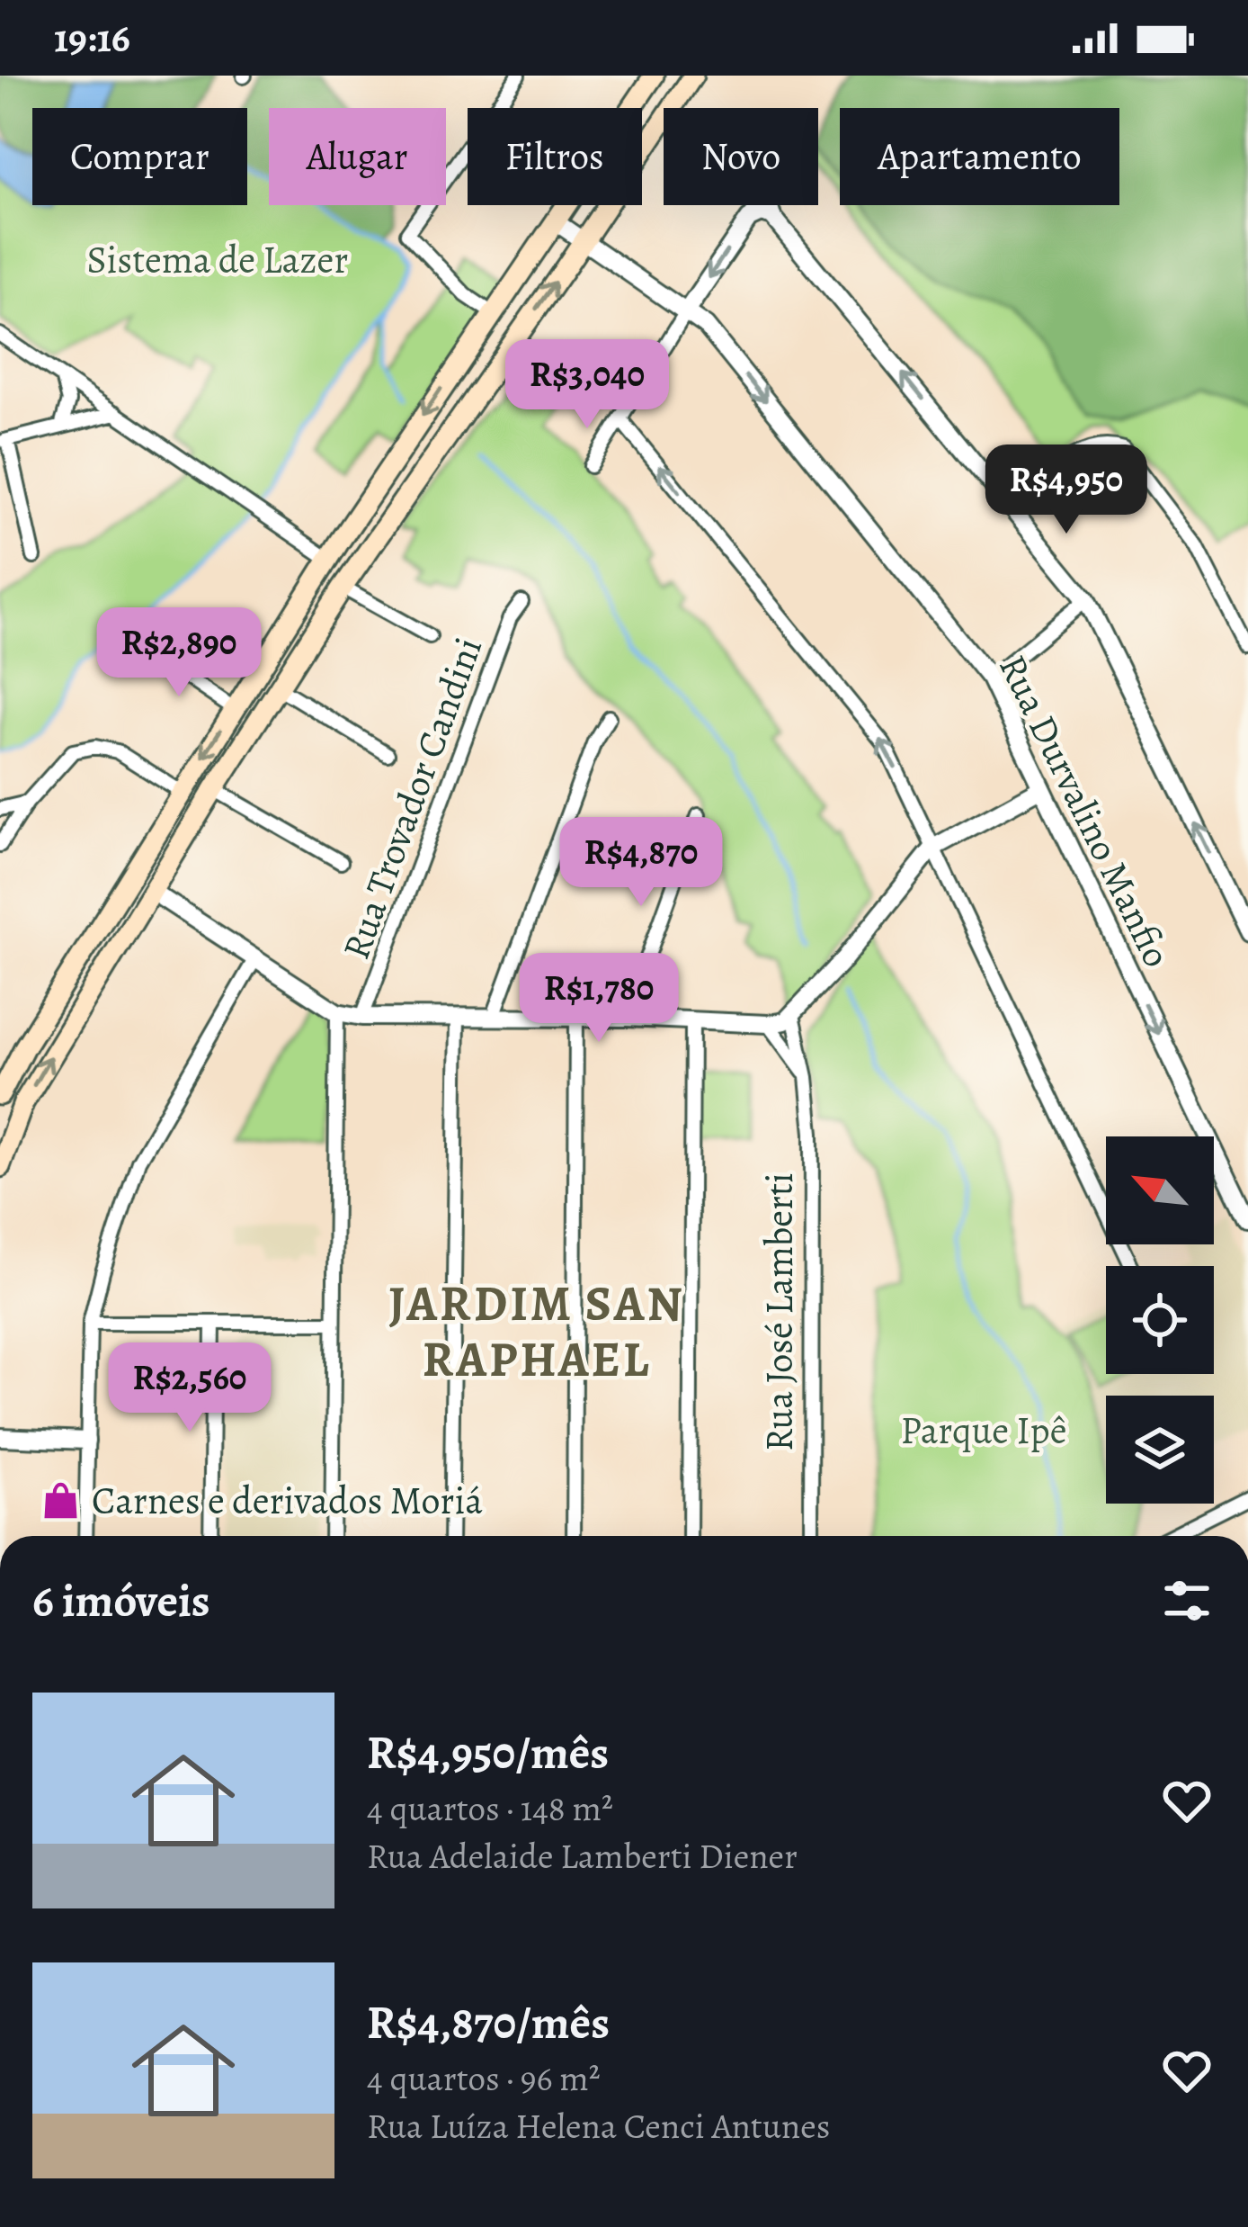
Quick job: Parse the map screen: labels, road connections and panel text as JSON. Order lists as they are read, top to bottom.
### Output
{
  "streets": {
    "street": ["Rua Trovador Candini", "Rua Durvalino Manfio", "Rua José Lamberti"]
  },
  "districts": ["JARDIM SAN RAPHAEL"],
  "parks": ["Sistema de Lazer", "Parque Ipê"],
  "places": {
    "shop": ["Carnes e derivados Moriá"]
  },
  "north": "top left",
  "page": {
    "status": "19:16",
    "chip": [
      "Comprar",
      "Alugar",
      "Filtros",
      "Novo",
      "Apartamento"
    ],
    "price": [
      "R$3,040",
      "R$4,950",
      "R$2,890",
      "R$4,870",
      "R$1,780",
      "R$2,560"
    ],
    "heading": "6 imóveis",
    "list": [
      {
        "name": "R$4,950/mês",
        "note": "4 quartos · 148 m² · Rua Adelaide Lamberti Diener"
      },
      {
        "name": "R$4,870/mês",
        "note": "4 quartos · 96 m² · Rua Luíza Helena Cenci Antunes"
      }
    ]
  }
}
